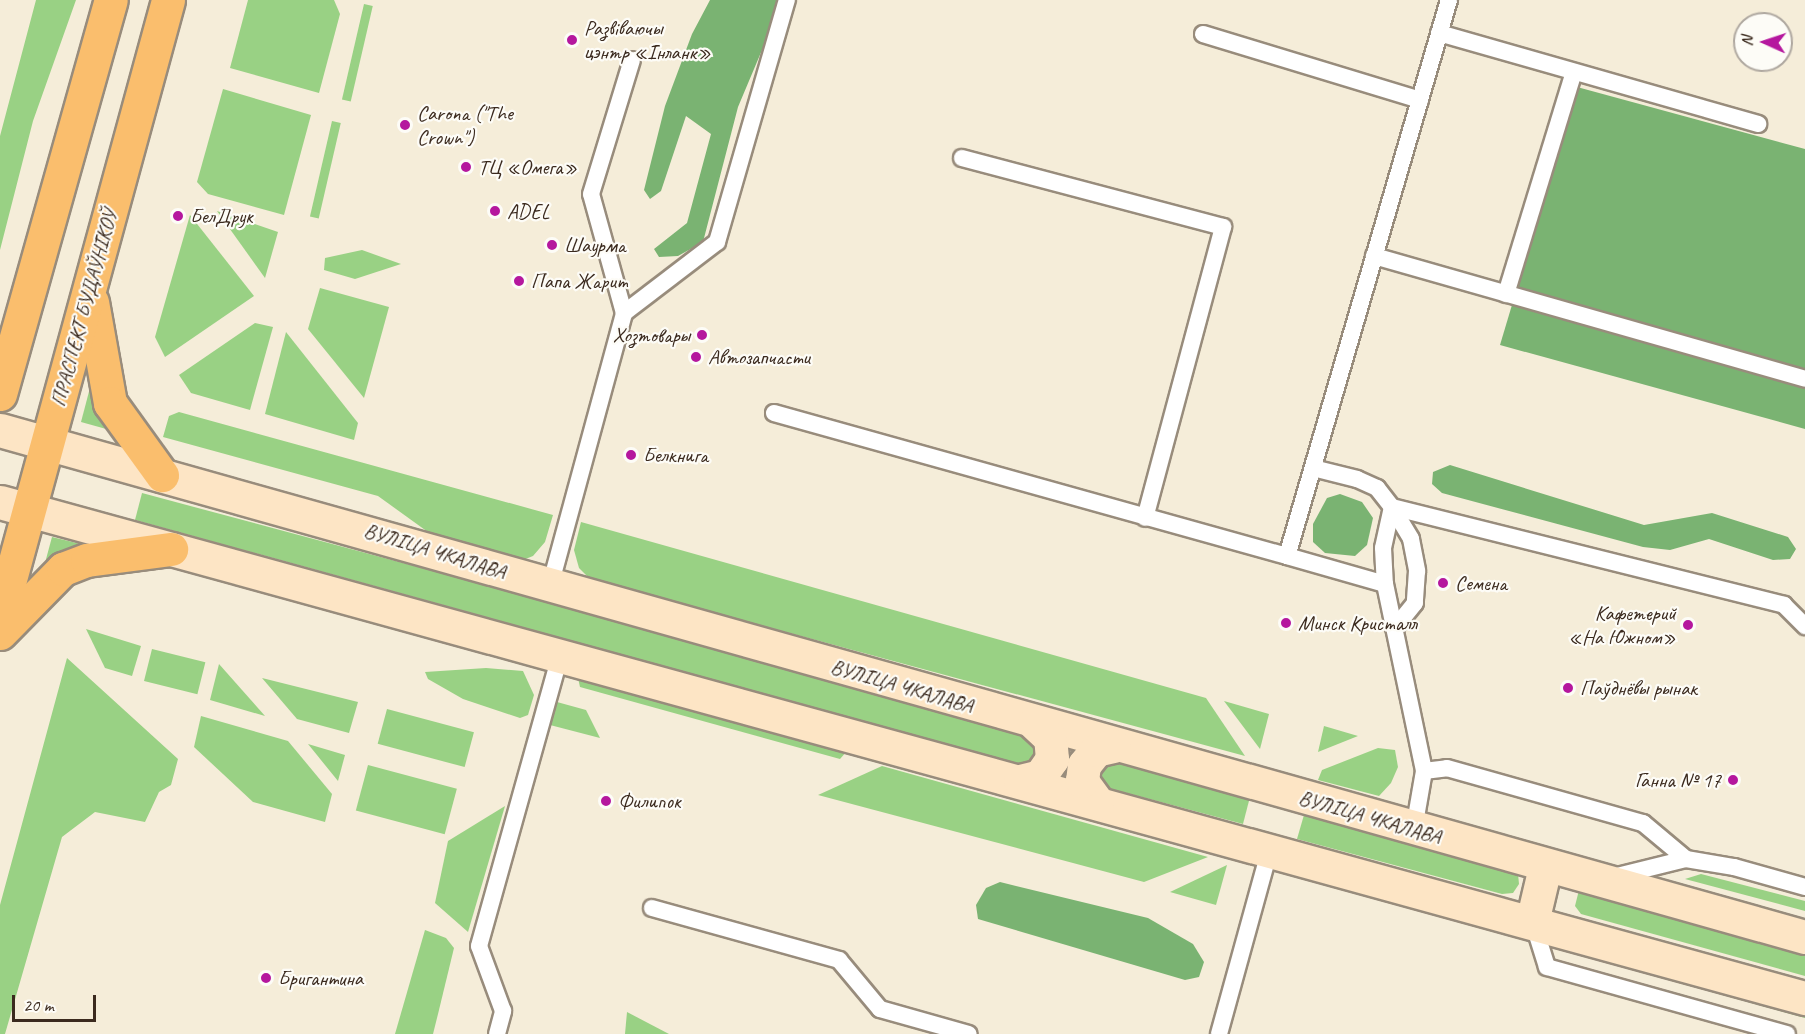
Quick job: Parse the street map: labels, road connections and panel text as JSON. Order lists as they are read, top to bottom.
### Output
{
  "streets": {
    "main road": ["ПРАСПЕКТ БУДАЎНІКОЎ", "ВУЛІЦА ЧКАЛАВА"]
  },
  "crossings": [
    ["ПРАСПЕКТ БУДАЎНІКОЎ", "ВУЛІЦА ЧКАЛАВА"]
  ],
  "places": [
    "Развіваючы цэнтр «Інланк»",
    "Carona (\"The Crown\")",
    "ТЦ «Омега»",
    "ADEL",
    "БелДрук",
    "Шаурма",
    "Папа Жарит",
    "Хозтовары",
    "Автозапчасти",
    "Белкнига",
    "Семена",
    "Минск Кристалл",
    "Кафетерий «На Южном»",
    "Паўднёвы рынак",
    "Ганна № 17",
    "Филипок",
    "Бригантина"
  ],
  "scale_bar": "20 m",
  "north": "left"
}
